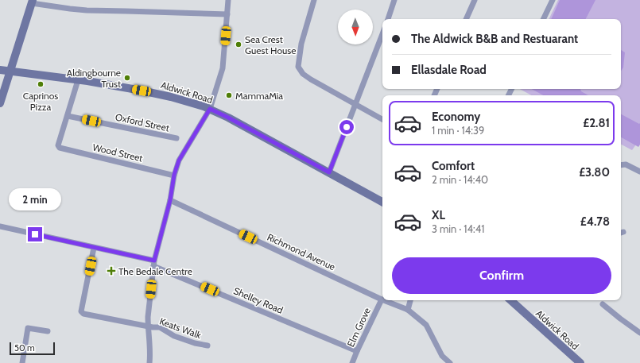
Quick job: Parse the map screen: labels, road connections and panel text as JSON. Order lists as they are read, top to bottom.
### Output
{
  "streets": {
    "main road": ["Aldwick Road"],
    "street": [
      "Oxford Street",
      "Wood Street",
      "Richmond Avenue",
      "Shelley Road",
      "Elm Grove",
      "Keats Walk"
    ]
  },
  "crossings": [
    ["Oxford Street", "Wood Street"],
    ["Richmond Avenue", "Elm Grove"],
    ["Shelley Road", "Elm Grove"],
    ["Shelley Road", "Keats Walk"]
  ],
  "places": {
    "other": [
      "Sea Crest Guest House",
      "Aldingbourne Trust",
      "Caprinos Pizza",
      "MammaMia"
    ],
    "health": ["The Bedale Centre"]
  },
  "scale_bar": "50 m",
  "north": "bottom",
  "page": {
    "banner": ["The Aldwick B&B and Restuarant", "Ellasdale Road"],
    "list": [
      {
        "name": "Economy",
        "note": "1 min · 14:39",
        "value": "£2.81"
      },
      {
        "name": "Comfort",
        "note": "2 min · 14:40",
        "value": "£3.80"
      },
      {
        "name": "XL",
        "note": "3 min · 14:41",
        "value": "£4.78"
      }
    ],
    "bubble": "2 min",
    "buttons": "Confirm",
    "scale": "50 m"
  }
}
